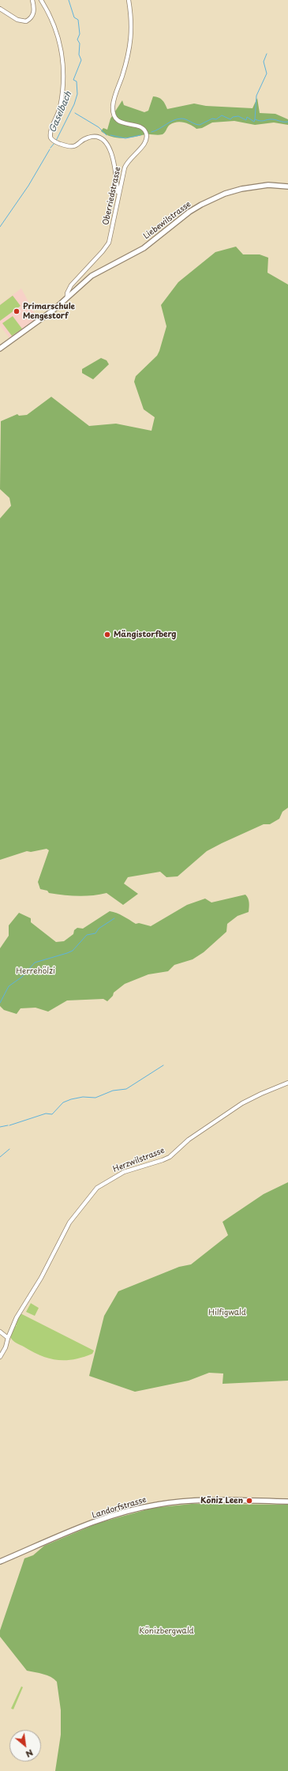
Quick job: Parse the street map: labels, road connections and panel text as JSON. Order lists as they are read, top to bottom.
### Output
{
  "streets": {
    "street": [
      "Oberriedstrasse",
      "Liebewilstrasse",
      "Herzwilstrasse",
      "Landorfstrasse"
    ]
  },
  "crossings": [
    ["Oberriedstrasse", "Liebewilstrasse"]
  ],
  "water": ["Gaselbach"],
  "parks": ["Herrehölzi", "Hilfigwald", "Könizbergwald"],
  "places": ["Primarschule Mengestorf", "Mängistorfberg", "Köniz Leen"],
  "north": "bottom right"
}
